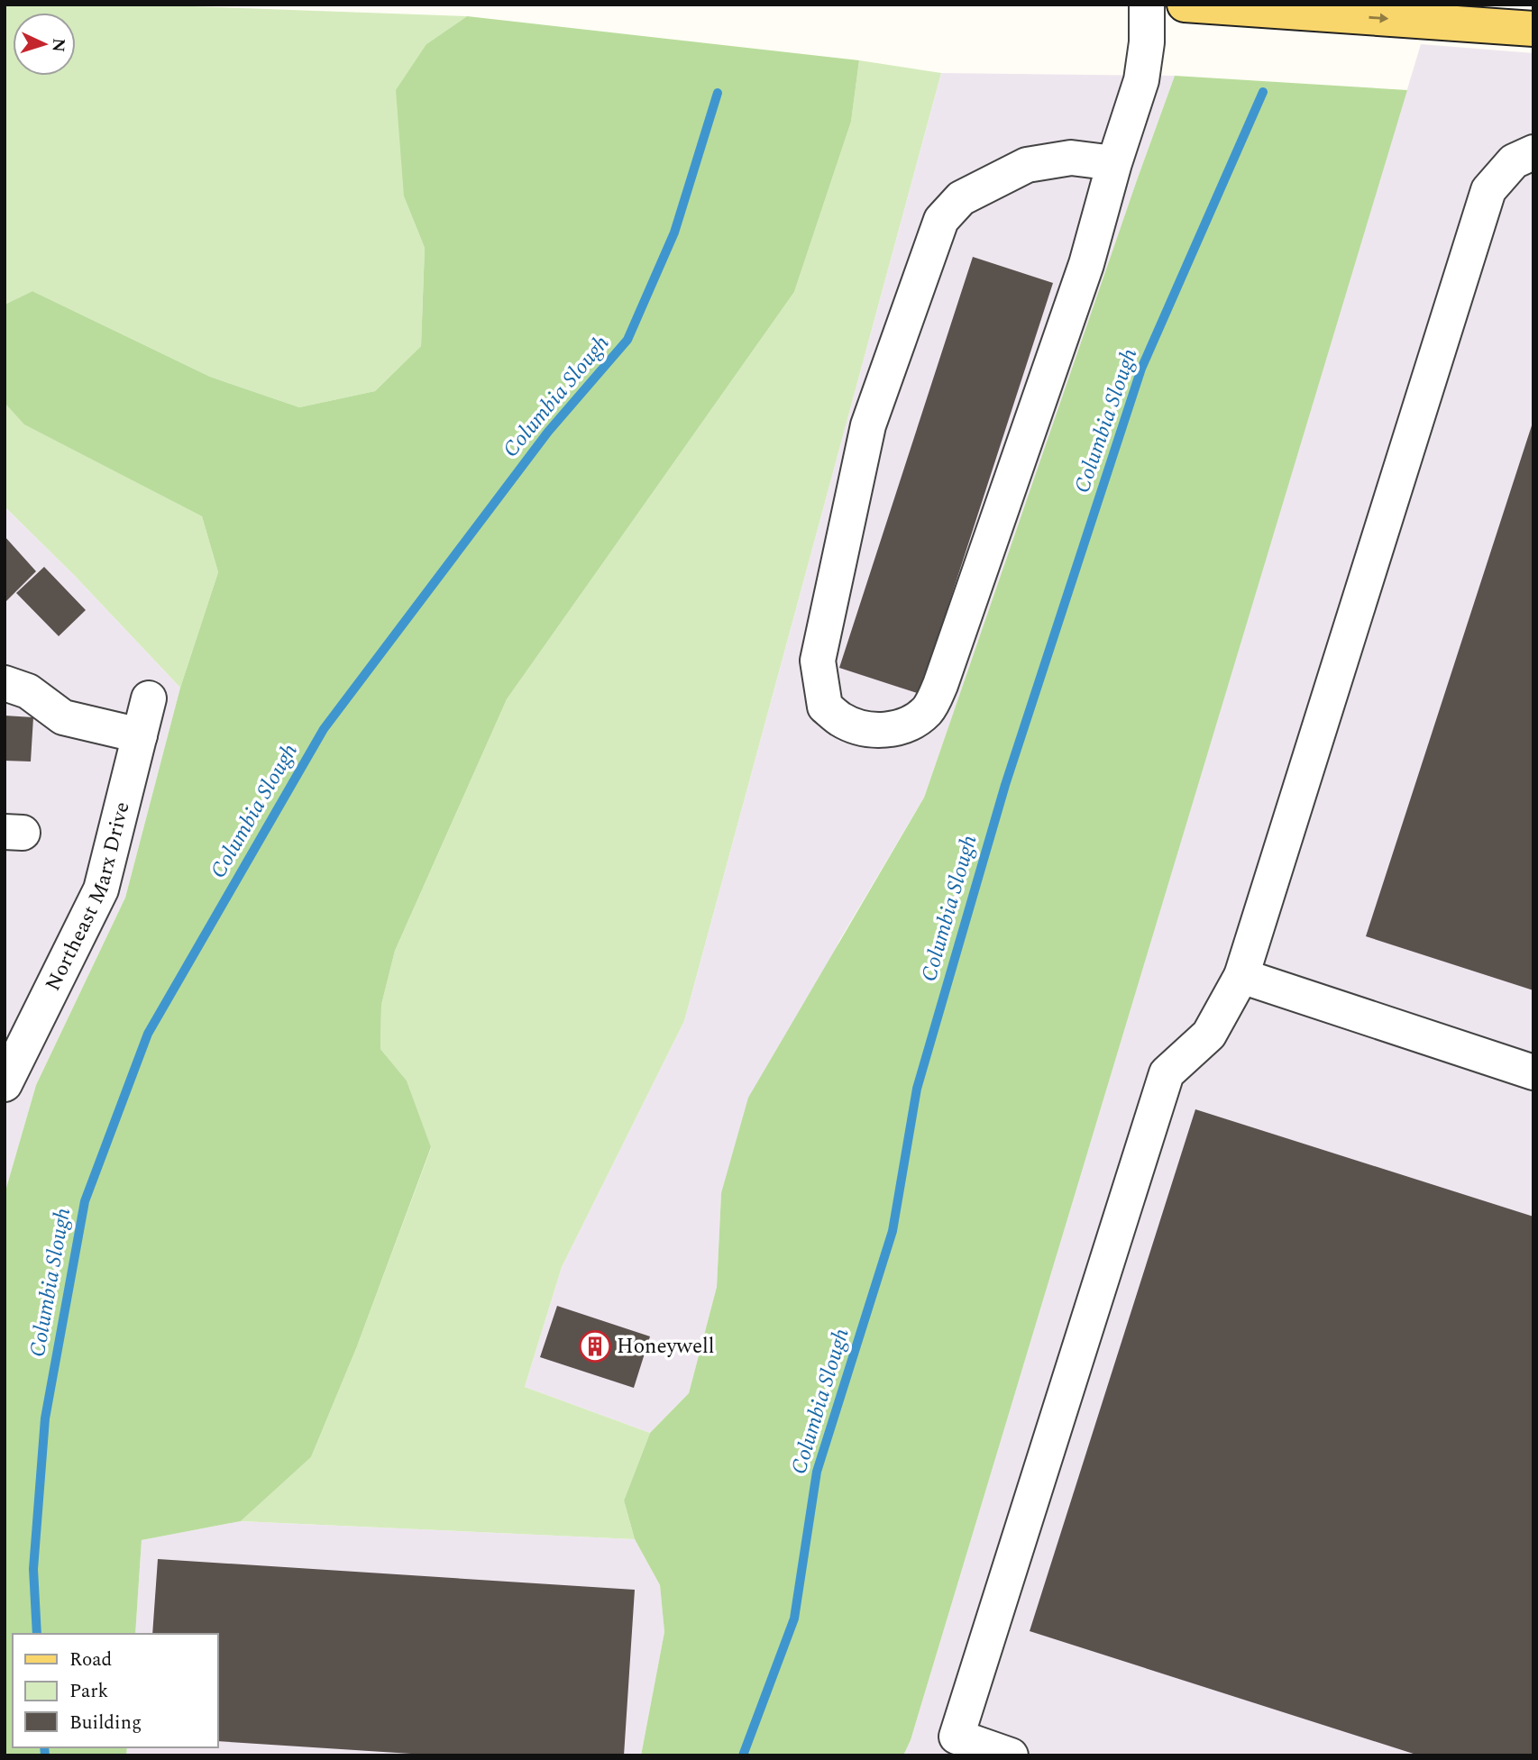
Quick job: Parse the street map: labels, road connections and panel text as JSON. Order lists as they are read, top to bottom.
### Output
{
  "streets": {
    "street": ["Northeast Marx Drive"]
  },
  "water": ["Columbia Slough"],
  "places": {
    "building": ["Honeywell"]
  },
  "legend": ["Road", "Park", "Building"],
  "north": "right"
}
